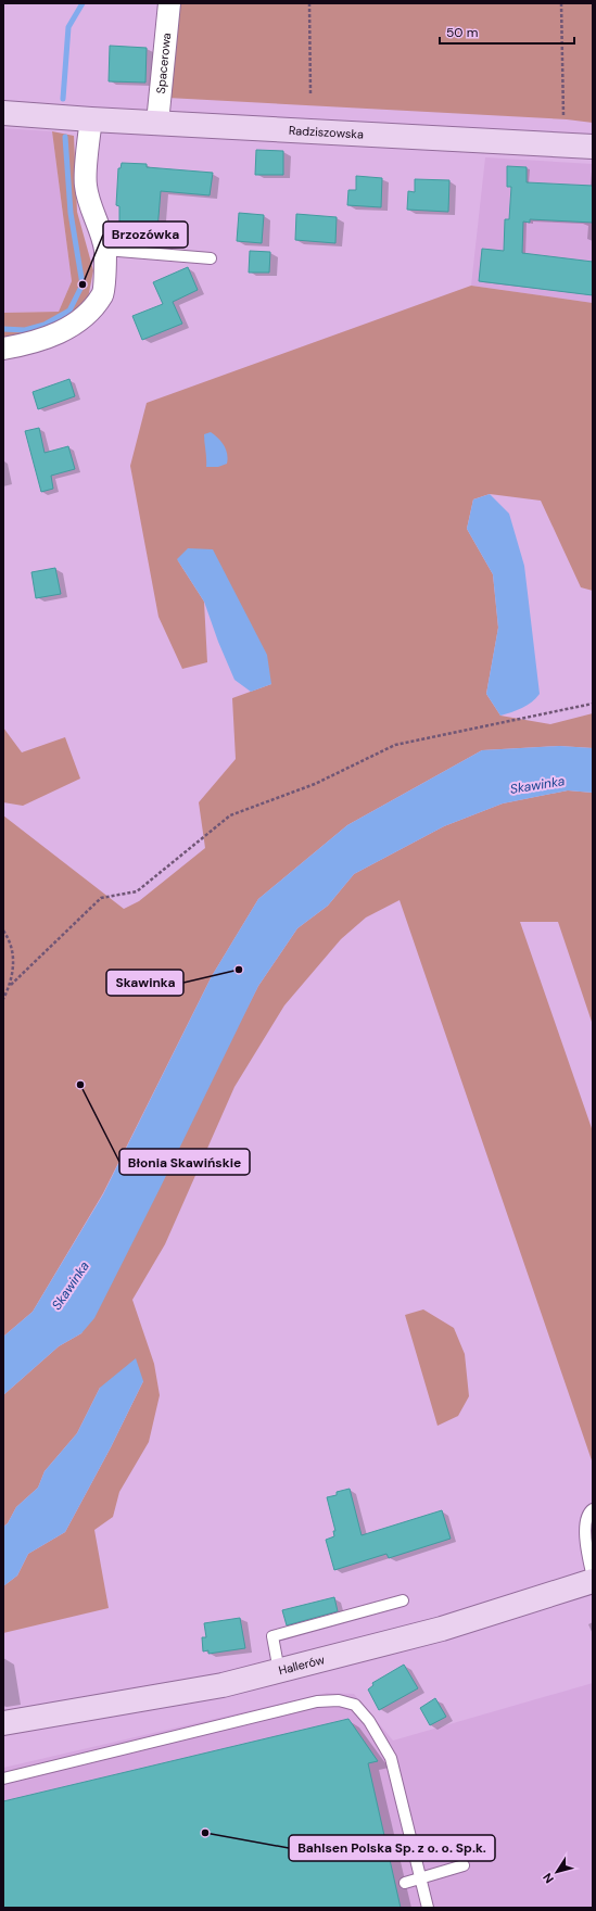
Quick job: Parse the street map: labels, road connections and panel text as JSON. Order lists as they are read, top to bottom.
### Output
{
  "streets": {
    "street": ["Spacerowa", "Radziszowska", "Hallerów"]
  },
  "crossings": [
    ["Spacerowa", "Radziszowska"]
  ],
  "water": ["Skawinka"],
  "places": [
    "Brzozówka",
    "Skawinka",
    "Błonia Skawińskie",
    "Bahlsen Polska Sp. z o. o. Sp.k."
  ],
  "scale_bar": "50 m",
  "north": "bottom left"
}
